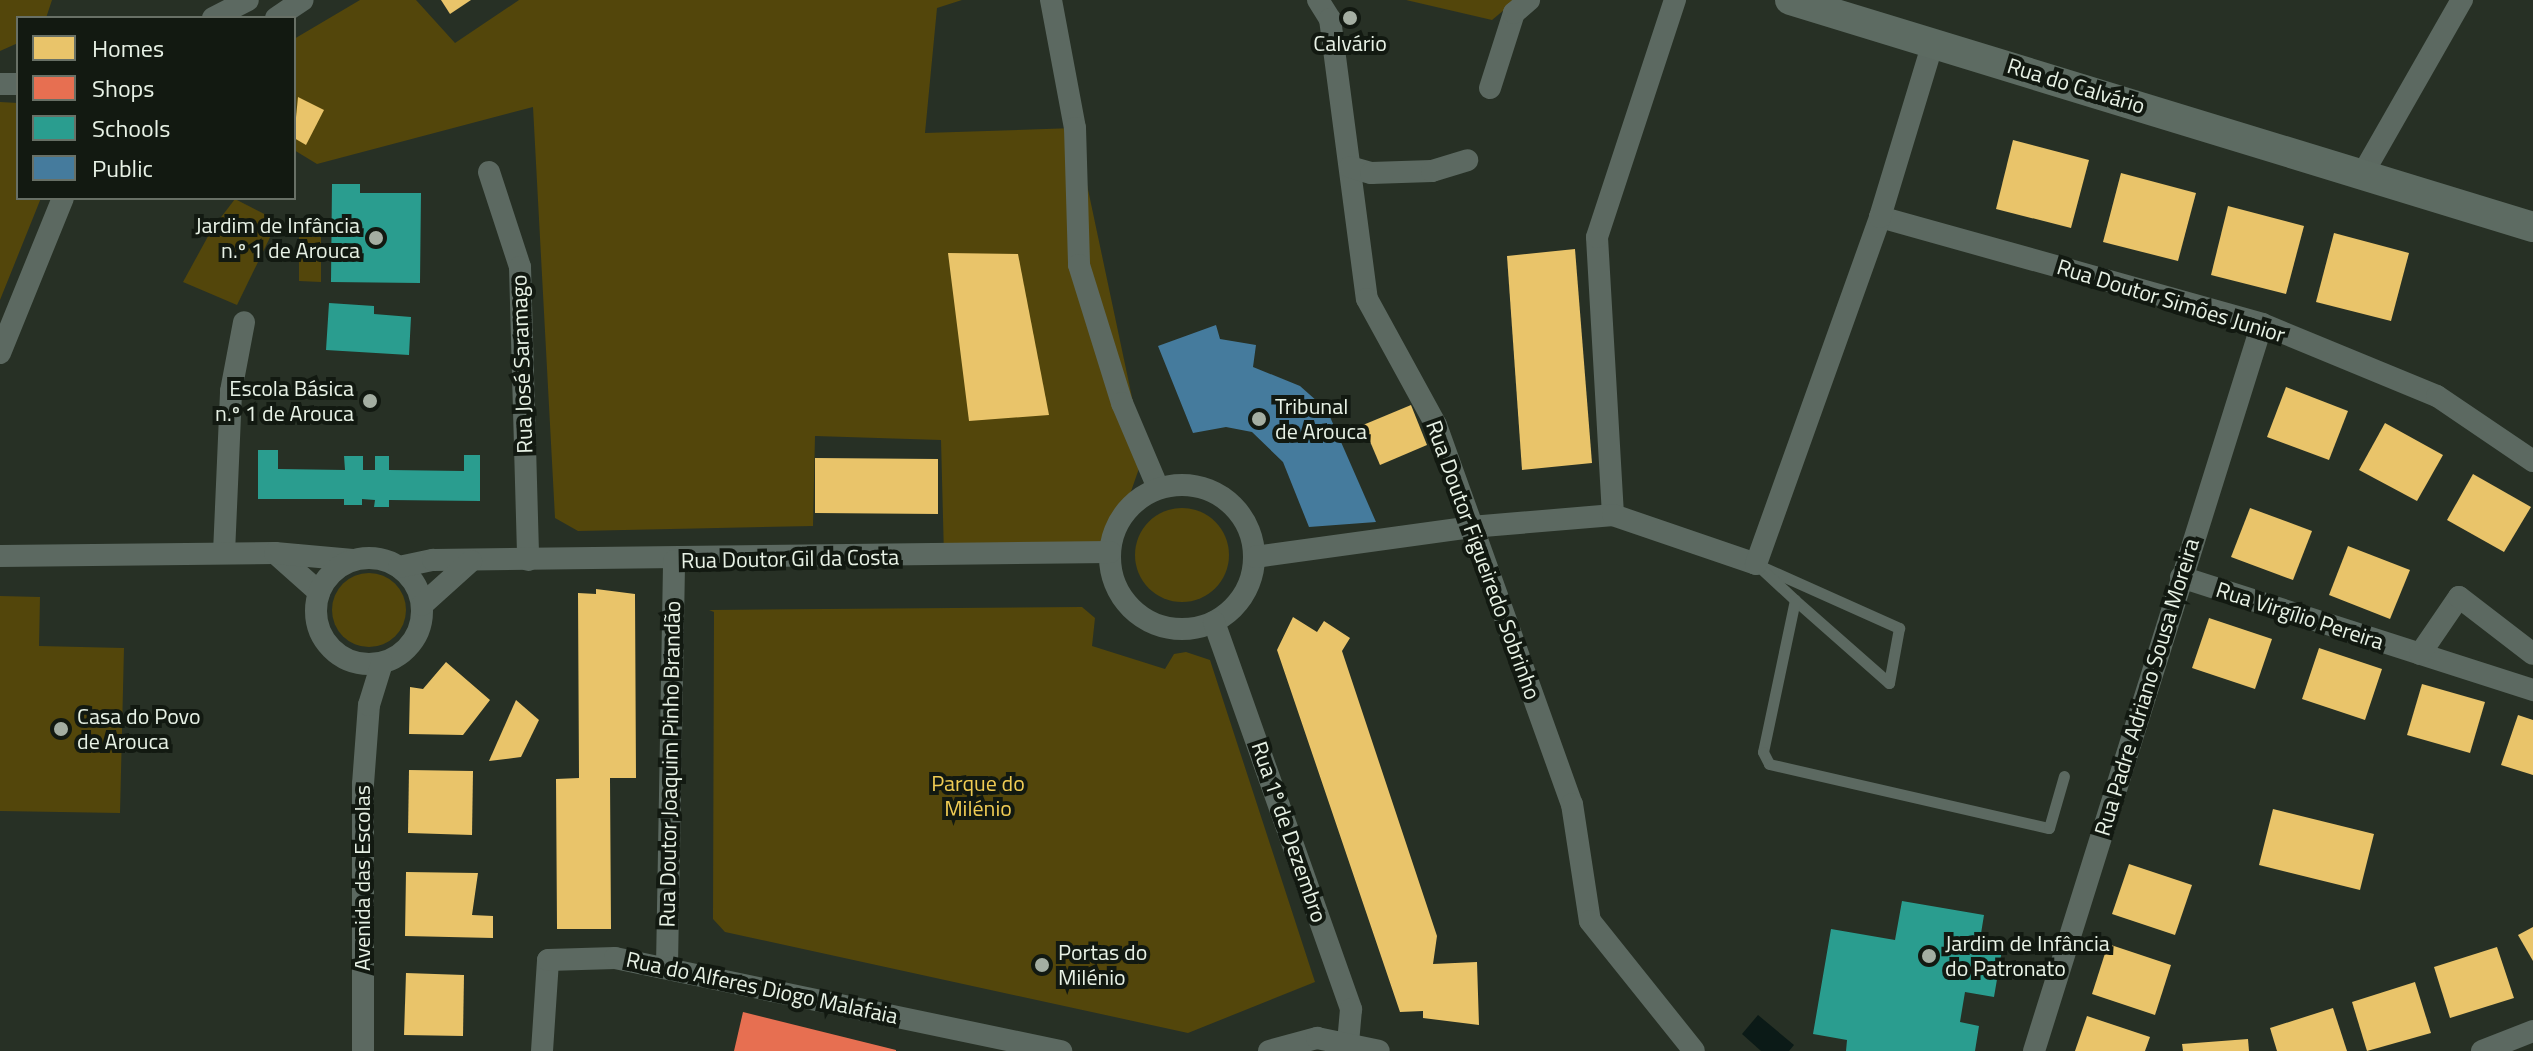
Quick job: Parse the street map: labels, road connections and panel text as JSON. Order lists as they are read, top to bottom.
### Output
{
  "streets": {
    "street": [
      "Rua do Calvário",
      "Rua Doutor Simões Junior",
      "Rua José Saramago",
      "Rua Doutor Gil da Costa",
      "Rua Doutor Figueiredo Sobrinho",
      "Rua Virgílio Pereira",
      "Rua Padre Adriano Sousa Moreira",
      "Rua Doutor Joaquim Pinho Brandão",
      "Rua 1º de Dezembro",
      "Avenida das Escolas",
      "Rua do Alferes Diogo Malafaia"
    ]
  },
  "crossings": [
    ["Rua Doutor Simões Junior", "Rua Padre Adriano Sousa Moreira"],
    ["Rua José Saramago", "Rua Doutor Gil da Costa"],
    ["Rua Doutor Gil da Costa", "Rua Doutor Joaquim Pinho Brandão"],
    ["Rua Doutor Gil da Costa", "Rua 1º de Dezembro"],
    ["Rua Doutor Gil da Costa", "Avenida das Escolas"],
    ["Rua Virgílio Pereira", "Rua Padre Adriano Sousa Moreira"],
    ["Rua Doutor Joaquim Pinho Brandão", "Rua do Alferes Diogo Malafaia"]
  ],
  "parks": ["Parque do Milénio"],
  "places": [
    "Calvário",
    "Jardim de Infância n.º 1 de Arouca",
    "Escola Básica n.º 1 de Arouca",
    "Tribunal de Arouca",
    "Casa do Povo de Arouca",
    "Jardim de Infância do Patronato",
    "Portas do Milénio"
  ],
  "legend": [
    "Homes",
    "Shops",
    "Schools",
    "Public"
  ]
}
